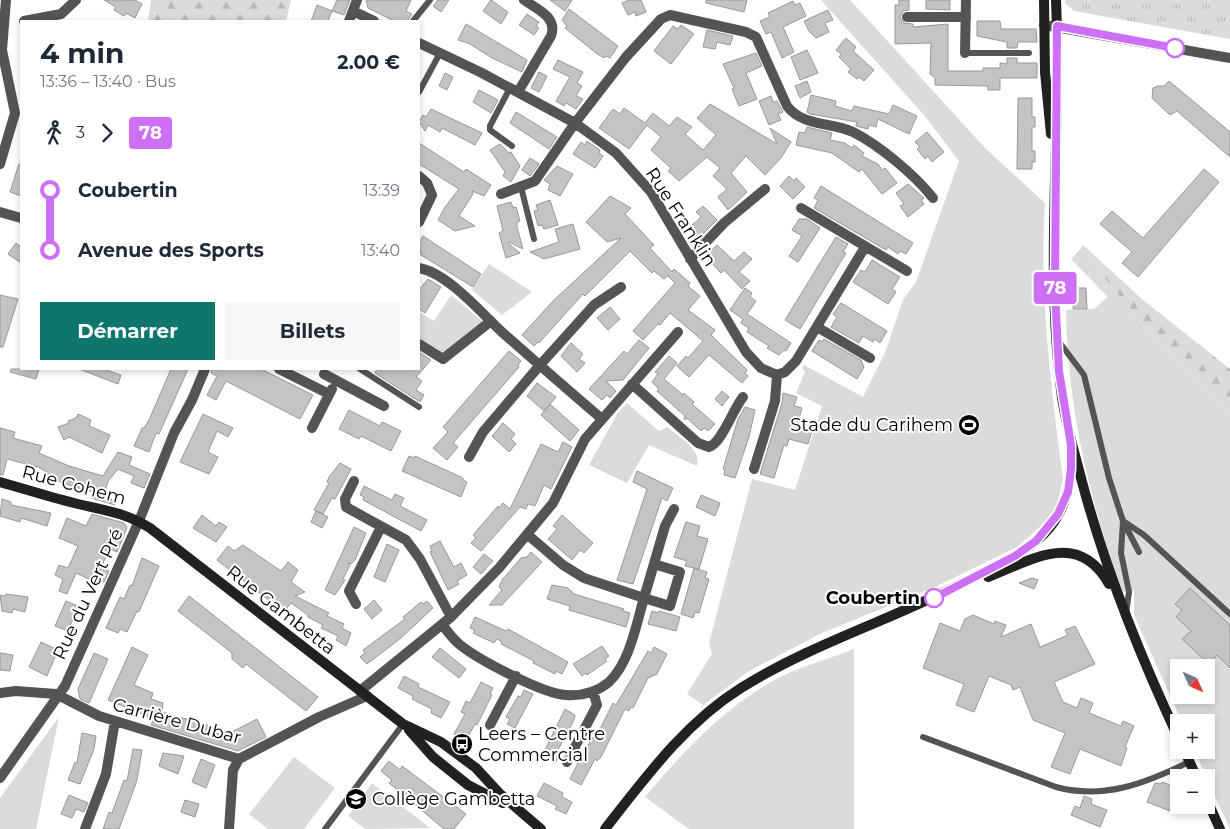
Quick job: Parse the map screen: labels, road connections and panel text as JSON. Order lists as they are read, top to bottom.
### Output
{
  "streets": {
    "street": [
      "Rue Franklin",
      "Rue Cohem",
      "Rue du Vert Pré",
      "Rue Gambetta",
      "Carrière Dubar"
    ]
  },
  "crossings": [
    ["Rue Cohem", "Rue du Vert Pré"],
    ["Rue Cohem", "Rue Gambetta"],
    ["Rue du Vert Pré", "Rue Gambetta"],
    ["Rue du Vert Pré", "Carrière Dubar"],
    ["Rue Gambetta", "Carrière Dubar"]
  ],
  "places": {
    "sports": ["Stade du Carihem"],
    "other": ["Coubertin"],
    "bus stop": ["Leers – Centre Commercial"],
    "school or university": ["Collège Gambetta"]
  },
  "lines": ["bus line 78"],
  "north": "bottom right",
  "page": {
    "on_map": "78",
    "heading": ["4 min", "13:36 – 13:40 · Bus", "2.00 €"],
    "legs": ["3", "78"],
    "list": [
      {
        "name": "Coubertin",
        "value": "13:39"
      },
      {
        "name": "Avenue des Sports",
        "value": "13:40"
      }
    ],
    "buttons": ["Démarrer", "Billets"],
    "map_buttons": ["+", "−"]
  }
}
